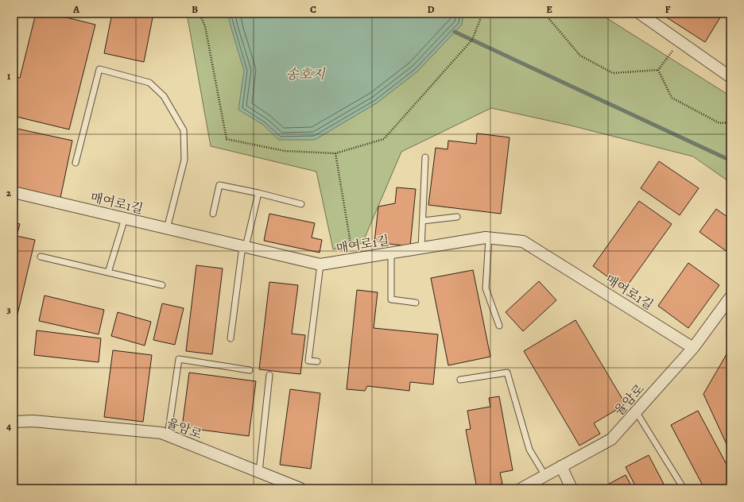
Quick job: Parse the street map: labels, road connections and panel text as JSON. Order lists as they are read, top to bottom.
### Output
{
  "streets": {
    "street": ["매여로1길", "율암로"]
  },
  "crossings": [
    ["매여로1길", "율암로"]
  ],
  "water": ["송호지"],
  "grid": {
    "columns": [
      "A",
      "B",
      "C",
      "D",
      "E",
      "F"
    ],
    "rows": [
      "1",
      "2",
      "3",
      "4"
    ]
  }
}
